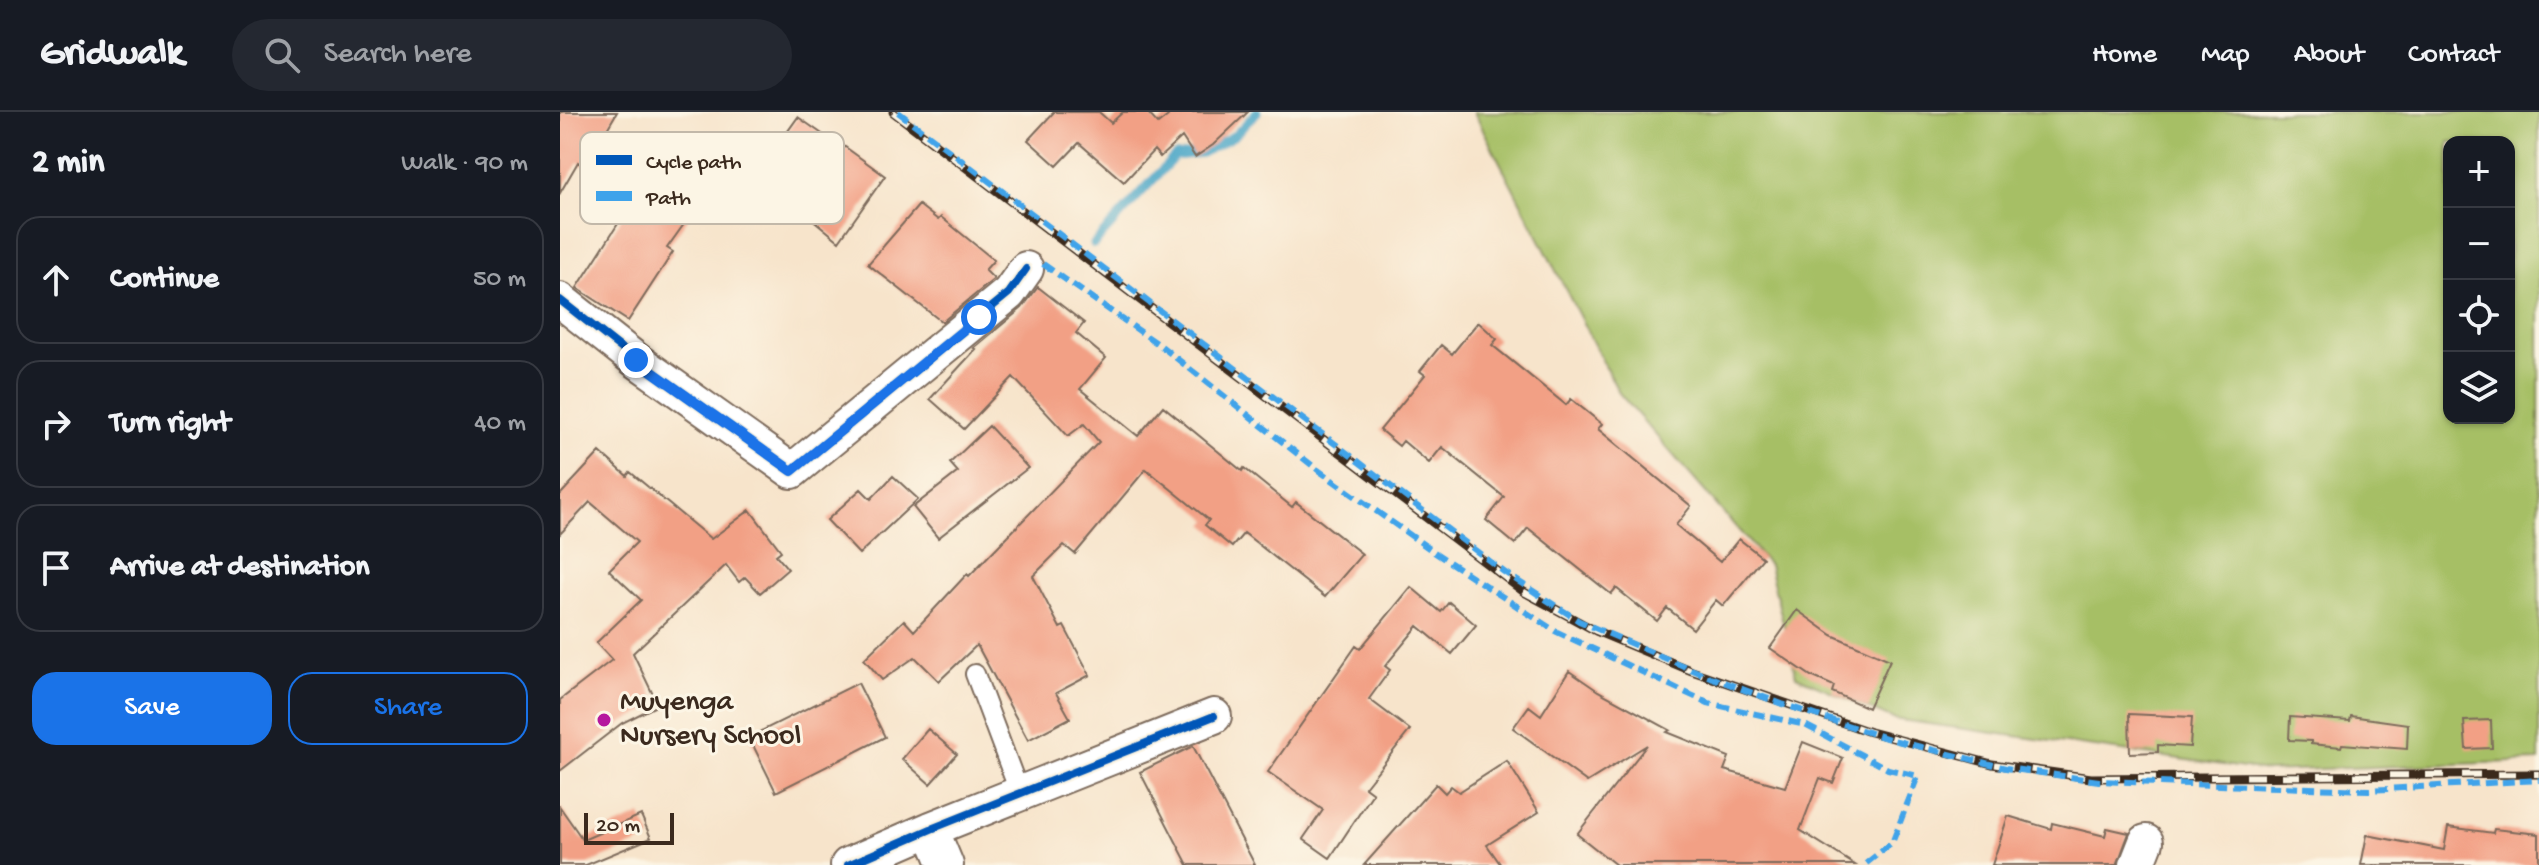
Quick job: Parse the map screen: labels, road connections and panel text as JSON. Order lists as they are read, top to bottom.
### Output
{
  "places": ["Muyenga Nursery School"],
  "legend": ["Cycle path", "Path"],
  "scale_bar": "20 m",
  "page": {
    "header": "Gridwalk",
    "search": "Search here",
    "nav": [
      "Home",
      "Map",
      "About",
      "Contact"
    ],
    "heading": ["2 min", "Walk · 90 m"],
    "map_buttons": ["+", "−"],
    "list": [
      ["Continue", "50 m"],
      ["Turn right", "40 m"],
      "Arrive at destination"
    ],
    "buttons": ["Save", "Share"],
    "scale": "20 m"
  }
}
